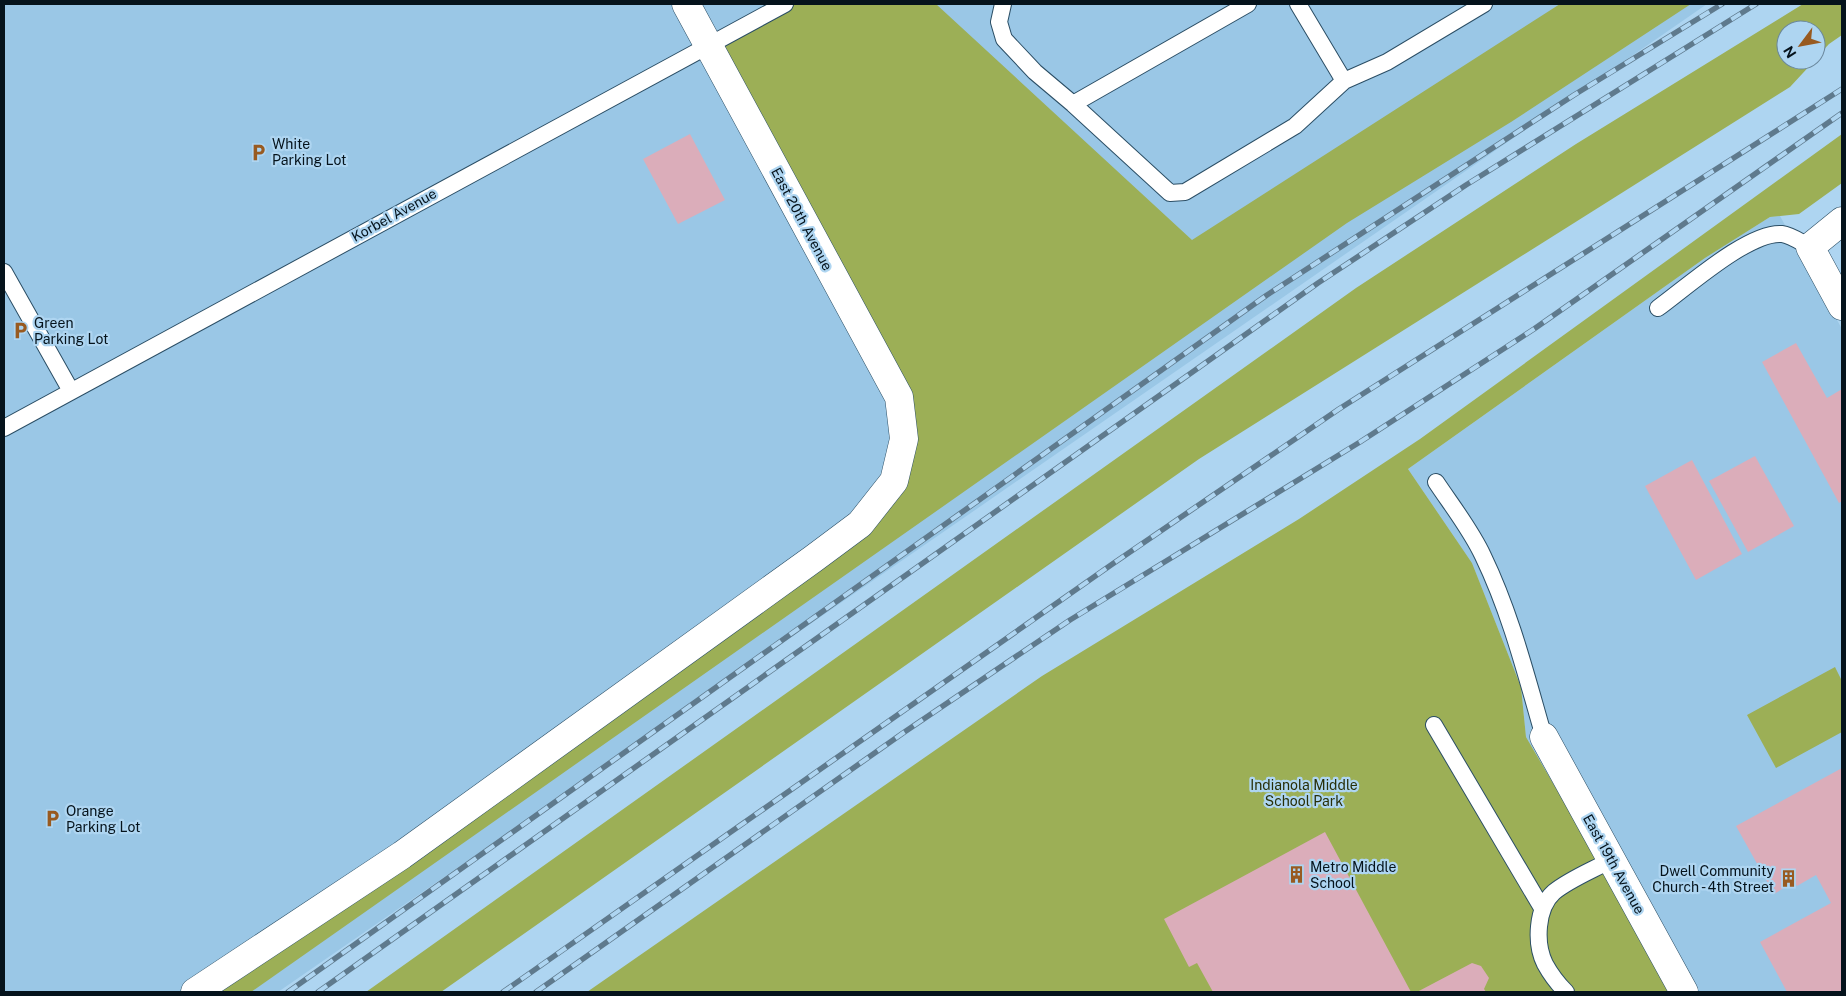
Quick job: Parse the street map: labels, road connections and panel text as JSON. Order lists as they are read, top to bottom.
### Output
{
  "streets": {
    "street": ["East 20th Avenue", "East 19th Avenue"],
    "lane": ["Korbel Avenue"]
  },
  "crossings": [
    ["Korbel Avenue", "East 20th Avenue"]
  ],
  "parks": ["Indianola Middle School Park"],
  "places": {
    "parking": ["White Parking Lot", "Green Parking Lot", "Orange Parking Lot"],
    "building": ["Metro Middle School", "Dwell Community Church - 4th Street"]
  },
  "north": "bottom left"
}
